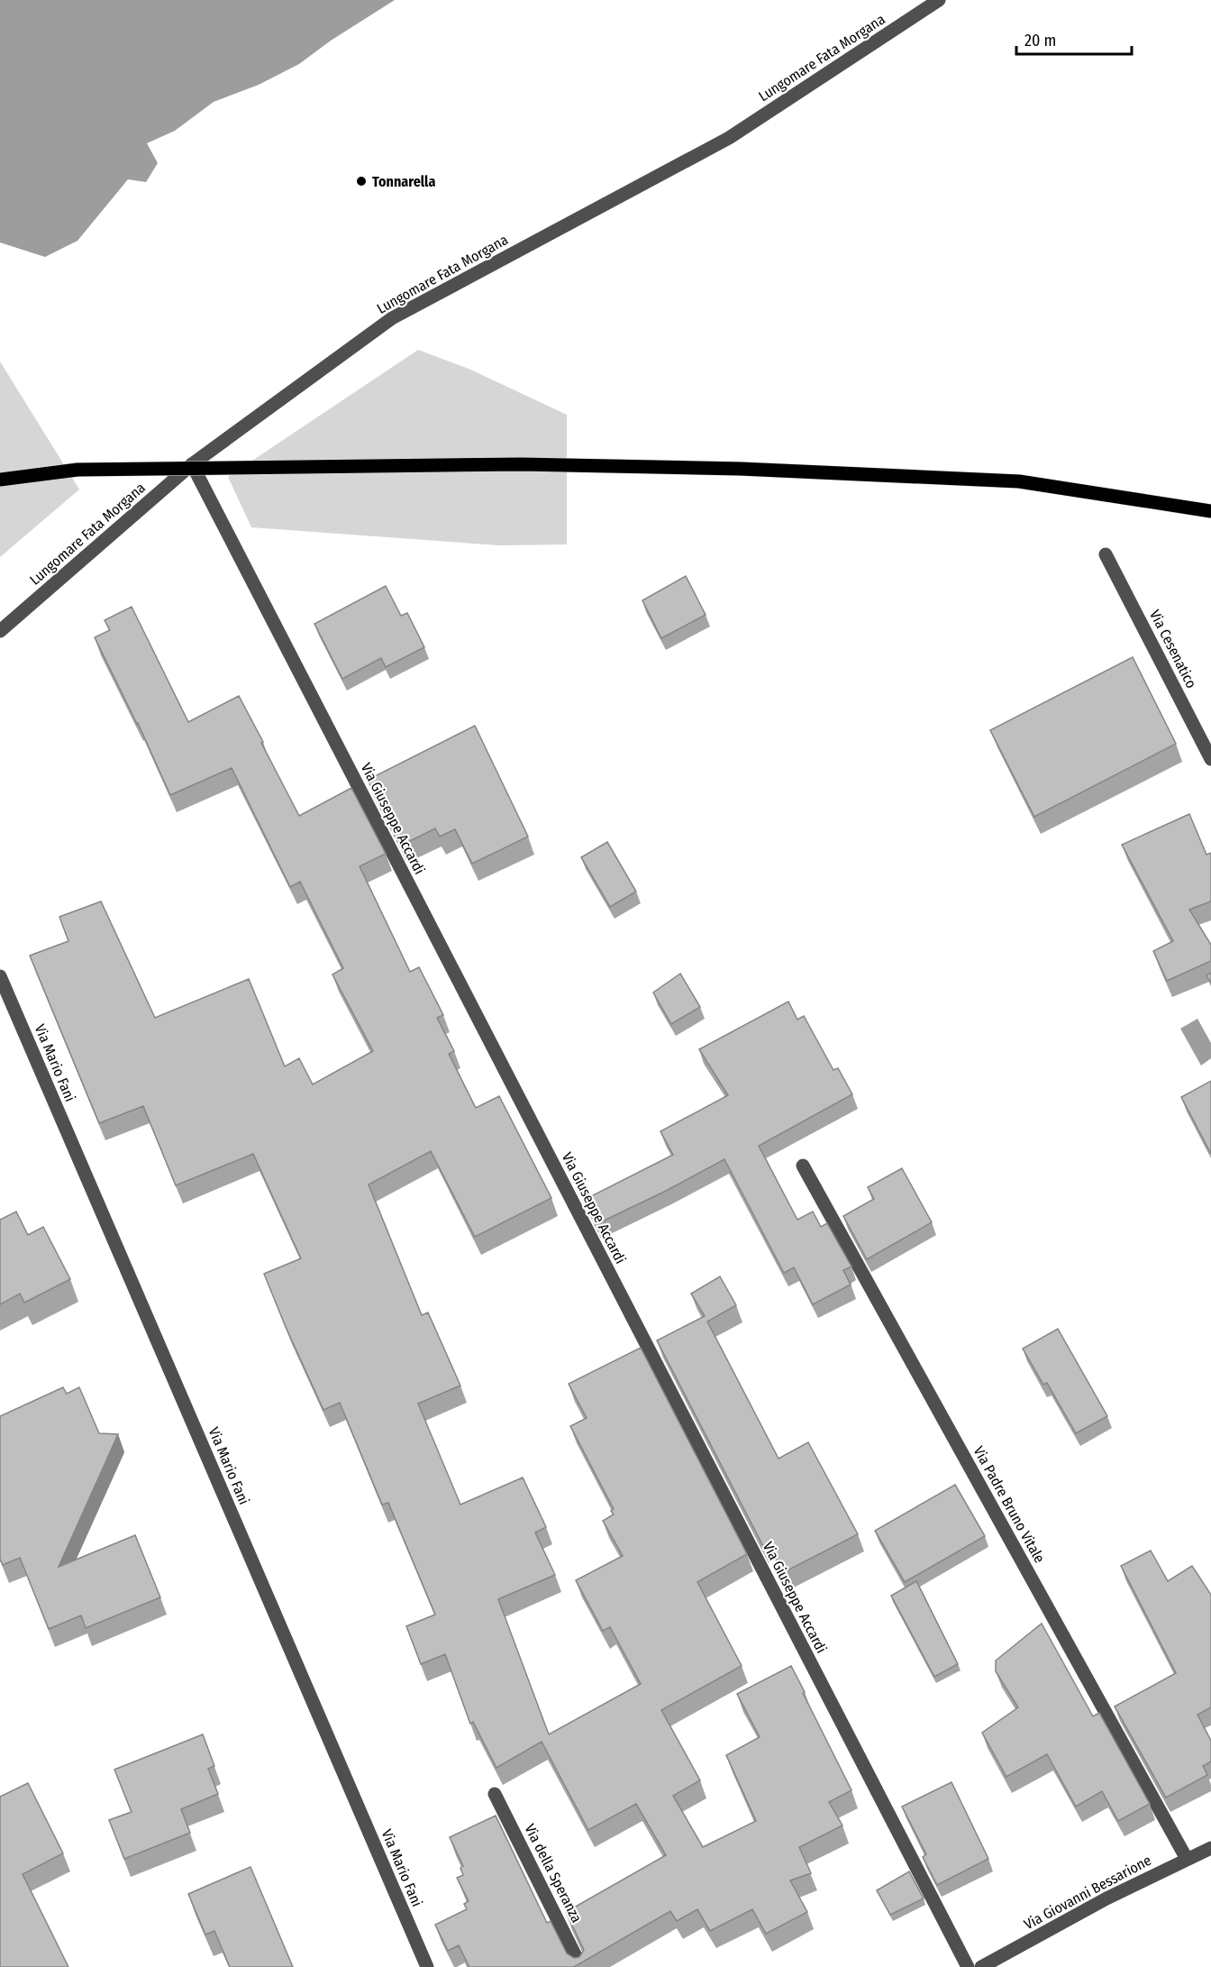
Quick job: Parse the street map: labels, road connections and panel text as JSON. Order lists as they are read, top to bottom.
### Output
{
  "streets": {
    "street": [
      "Lungomare Fata Morgana",
      "Via Cesenatico",
      "Via Giuseppe Accardi",
      "Via Mario Fani",
      "Via Padre Bruno Vitale",
      "Via della Speranza",
      "Via Giovanni Bessarione"
    ]
  },
  "crossings": [
    ["Lungomare Fata Morgana", "Via Giuseppe Accardi"],
    ["Via Padre Bruno Vitale", "Via Giovanni Bessarione"]
  ],
  "places": ["Tonnarella"],
  "scale_bar": "20 m"
}
